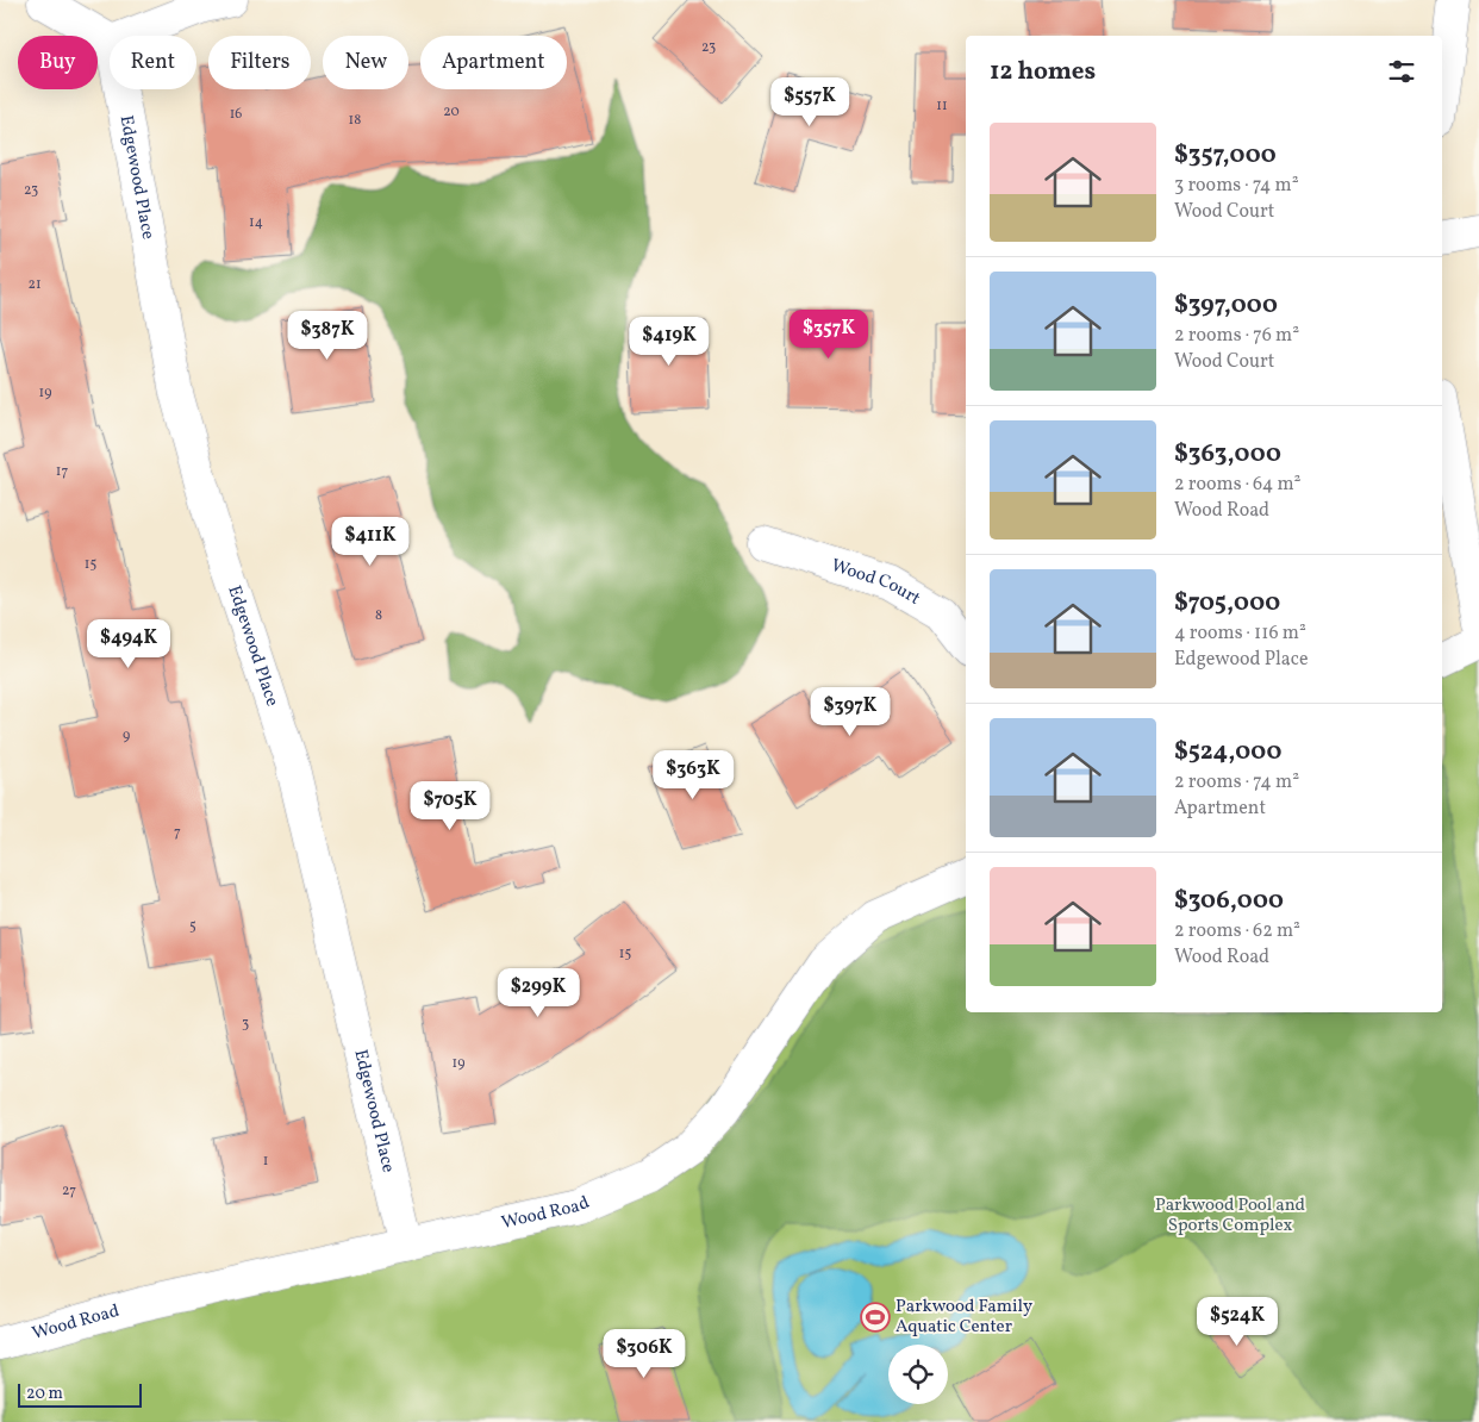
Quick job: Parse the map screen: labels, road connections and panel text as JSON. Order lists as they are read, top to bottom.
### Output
{
  "streets": {
    "street": ["Edgewood Place", "Wood Court", "Wood Road"]
  },
  "crossings": [
    ["Edgewood Place", "Wood Road"]
  ],
  "parks": ["Parkwood Pool and Sports Complex"],
  "places": {
    "sports": ["Parkwood Family Aquatic Center"]
  },
  "house_numbers": [
    "23",
    "11",
    "20",
    "16",
    "18",
    "23",
    "14",
    "21",
    "19",
    "17",
    "15",
    "8",
    "9",
    "7",
    "5",
    "15",
    "3",
    "19",
    "1",
    "27"
  ],
  "scale_bar": "20 m",
  "page": {
    "chip": [
      "Buy",
      "Rent",
      "Filters",
      "New",
      "Apartment"
    ],
    "heading": "12 homes",
    "price": [
      "$557K",
      "$357K",
      "$387K",
      "$419K",
      "$411K",
      "$494K",
      "$397K",
      "$363K",
      "$705K",
      "$299K",
      "$524K",
      "$306K"
    ],
    "list": [
      {
        "name": "$357,000",
        "note": "3 rooms · 74 m² · Wood Court"
      },
      {
        "name": "$397,000",
        "note": "2 rooms · 76 m² · Wood Court"
      },
      {
        "name": "$363,000",
        "note": "2 rooms · 64 m² · Wood Road"
      },
      {
        "name": "$705,000",
        "note": "4 rooms · 116 m² · Edgewood Place"
      },
      {
        "name": "$524,000",
        "note": "2 rooms · 74 m² · Apartment"
      },
      {
        "name": "$306,000",
        "note": "2 rooms · 62 m² · Wood Road"
      }
    ],
    "scale": "20 m"
  }
}
